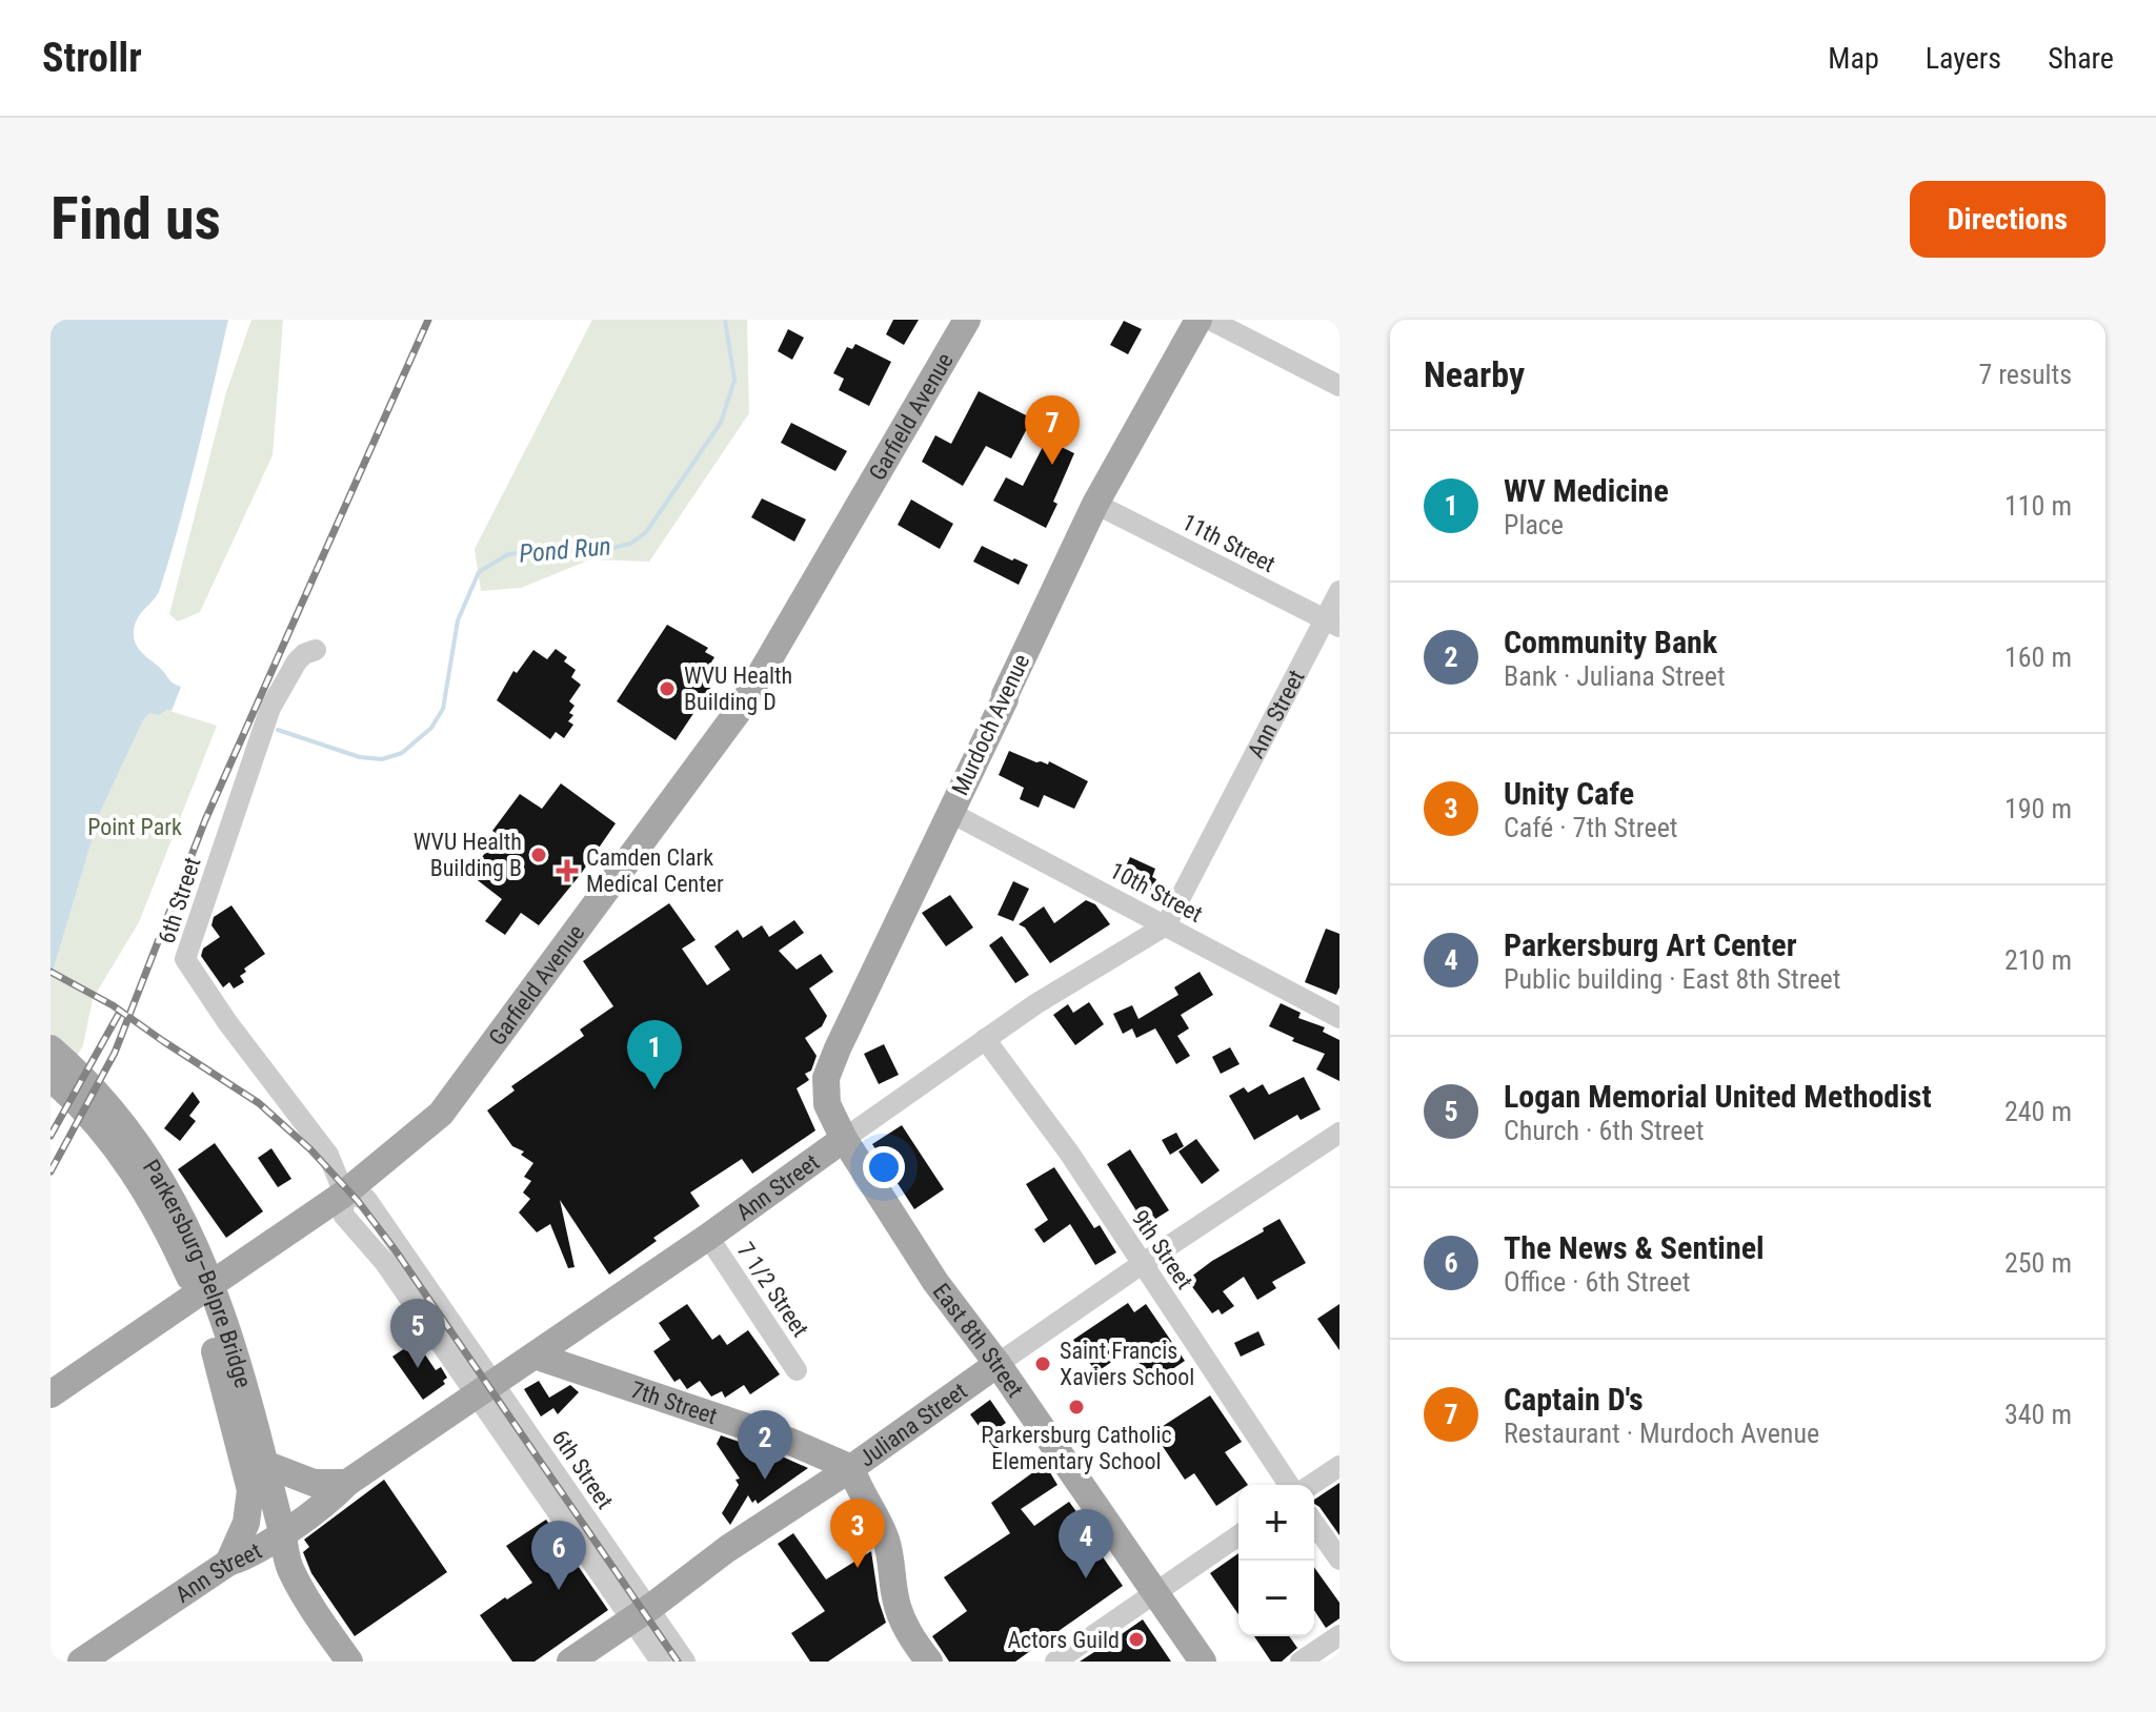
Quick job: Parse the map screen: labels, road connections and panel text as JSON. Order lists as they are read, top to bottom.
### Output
{
  "streets": {
    "main road": [
      "Garfield Avenue",
      "Ann Street",
      "Murdoch Avenue",
      "Parkersburg–Belpre Bridge",
      "East 8th Street",
      "7th Street",
      "Juliana Street"
    ],
    "street": [
      "11th Street",
      "10th Street",
      "6th Street",
      "9th Street",
      "7 1/2 Street"
    ]
  },
  "crossings": [
    ["Garfield Avenue", "6th Street"],
    ["11th Street", "Ann Street"],
    ["11th Street", "Murdoch Avenue"],
    ["Ann Street", "Murdoch Avenue"],
    ["Ann Street", "10th Street"],
    ["Ann Street", "6th Street"],
    ["Ann Street", "9th Street"],
    ["Ann Street", "Parkersburg–Belpre Bridge"],
    ["Ann Street", "7 1/2 Street"],
    ["Ann Street", "East 8th Street"],
    ["Ann Street", "7th Street"],
    ["Murdoch Avenue", "10th Street"],
    ["Murdoch Avenue", "East 8th Street"],
    ["6th Street", "Juliana Street"],
    ["9th Street", "Juliana Street"],
    ["East 8th Street", "Juliana Street"],
    ["7th Street", "Juliana Street"]
  ],
  "water": ["Pond Run"],
  "parks": ["Point Park"],
  "places": {
    "other": [
      "WVU Health Building D",
      "WVU Health Building B",
      "Saint Francis Xaviers School",
      "Parkersburg Catholic Elementary School",
      "Actors Guild"
    ],
    "health": ["Camden Clark Medical Center"]
  },
  "page": {
    "header": "Strollr",
    "nav": ["Map", "Layers", "Share"],
    "buttons": "Directions",
    "title": "Find us",
    "heading": ["Nearby", "7 results"],
    "pins": [
      "7",
      "1",
      "5",
      "2",
      "3",
      "4",
      "6"
    ],
    "list": [
      {
        "mark": "1",
        "name": "WV Medicine",
        "note": "Place",
        "value": "110 m"
      },
      {
        "mark": "2",
        "name": "Community Bank",
        "note": "Bank · Juliana Street",
        "value": "160 m"
      },
      {
        "mark": "3",
        "name": "Unity Cafe",
        "note": "Café · 7th Street",
        "value": "190 m"
      },
      {
        "mark": "4",
        "name": "Parkersburg Art Center",
        "note": "Public building · East 8th Street",
        "value": "210 m"
      },
      {
        "mark": "5",
        "name": "Logan Memorial United Methodist",
        "note": "Church · 6th Street",
        "value": "240 m"
      },
      {
        "mark": "6",
        "name": "The News & Sentinel",
        "note": "Office · 6th Street",
        "value": "250 m"
      },
      {
        "mark": "7",
        "name": "Captain D's",
        "note": "Restaurant · Murdoch Avenue",
        "value": "340 m"
      }
    ],
    "map_buttons": ["+", "−"]
  }
}
